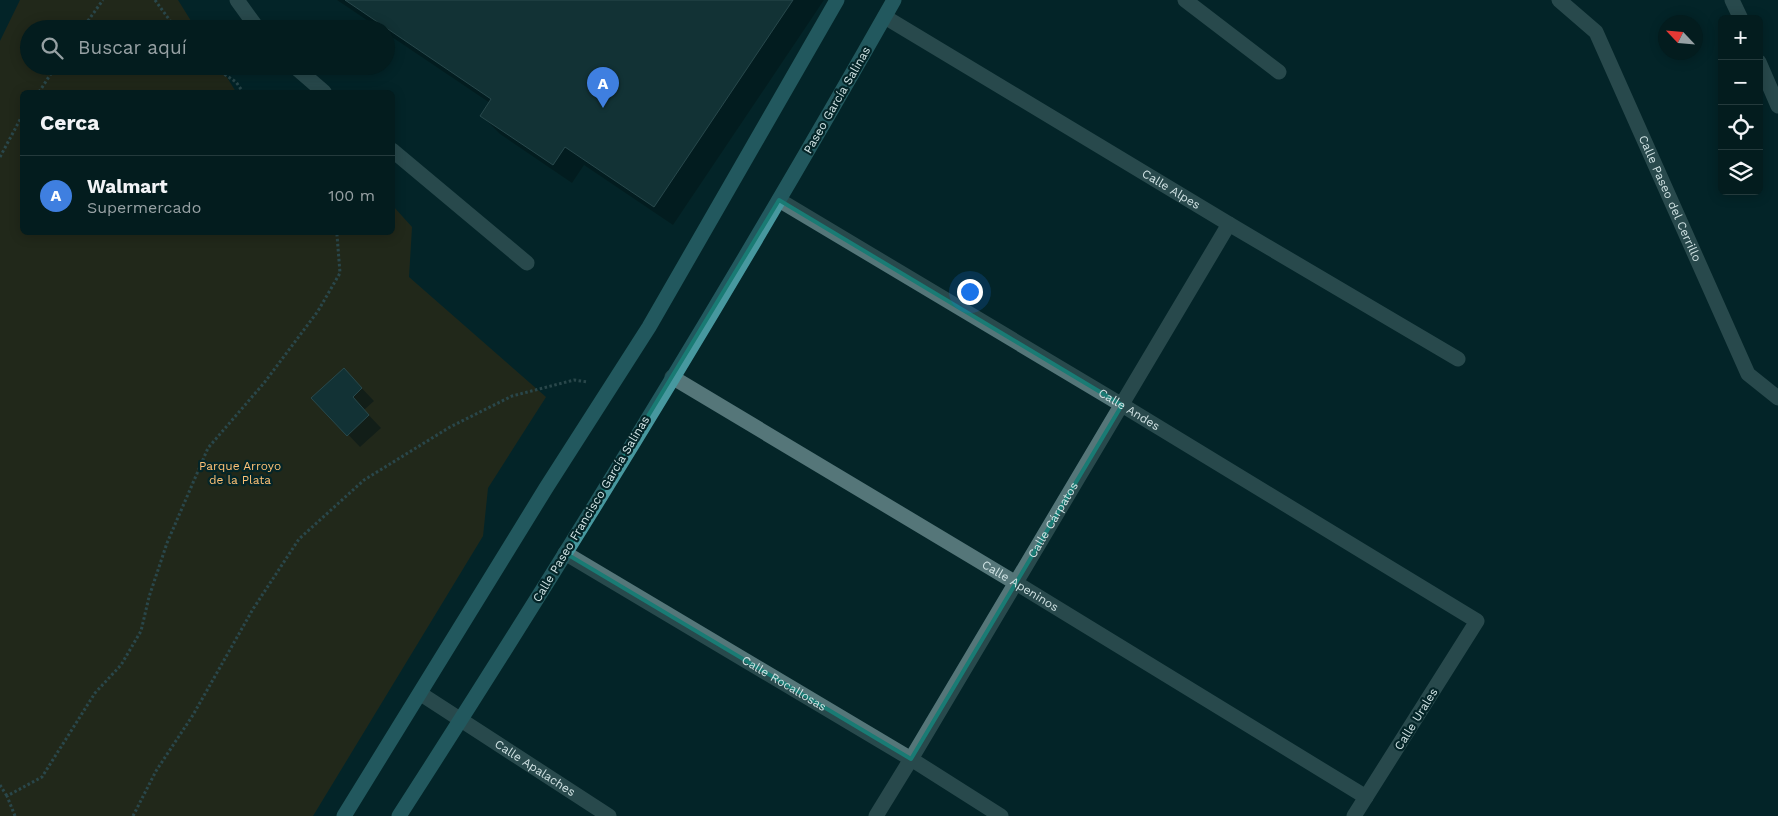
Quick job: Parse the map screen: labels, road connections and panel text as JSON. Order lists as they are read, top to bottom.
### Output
{
  "streets": {
    "main road": ["Paseo García Salinas", "Calle Paseo Francisco García Salinas"],
    "street": [
      "Calle Alpes",
      "Calle Paseo del Cerrillo",
      "Calle Andes",
      "Calle Cárpatos",
      "Calle Apeninos",
      "Calle Rocallosas",
      "Calle Urales",
      "Calle Apalaches"
    ]
  },
  "crossings": [
    ["Paseo García Salinas", "Calle Alpes"],
    ["Paseo García Salinas", "Calle Andes"],
    ["Paseo García Salinas", "Calle Paseo Francisco García Salinas"],
    ["Calle Alpes", "Calle Cárpatos"],
    ["Calle Andes", "Calle Paseo Francisco García Salinas"],
    ["Calle Andes", "Calle Cárpatos"],
    ["Calle Andes", "Calle Urales"],
    ["Calle Paseo Francisco García Salinas", "Calle Apeninos"],
    ["Calle Paseo Francisco García Salinas", "Calle Rocallosas"],
    ["Calle Paseo Francisco García Salinas", "Calle Apalaches"],
    ["Calle Cárpatos", "Calle Apeninos"],
    ["Calle Cárpatos", "Calle Rocallosas"],
    ["Calle Apeninos", "Calle Urales"]
  ],
  "parks": ["Parque Arroyo de la Plata"],
  "north": "top left",
  "page": {
    "map_buttons": ["+", "−"],
    "search": "Buscar aquí",
    "pins": "A",
    "heading": "Cerca",
    "list": [
      {
        "mark": "A",
        "name": "Walmart",
        "note": "Supermercado",
        "value": "100 m"
      }
    ]
  }
}
